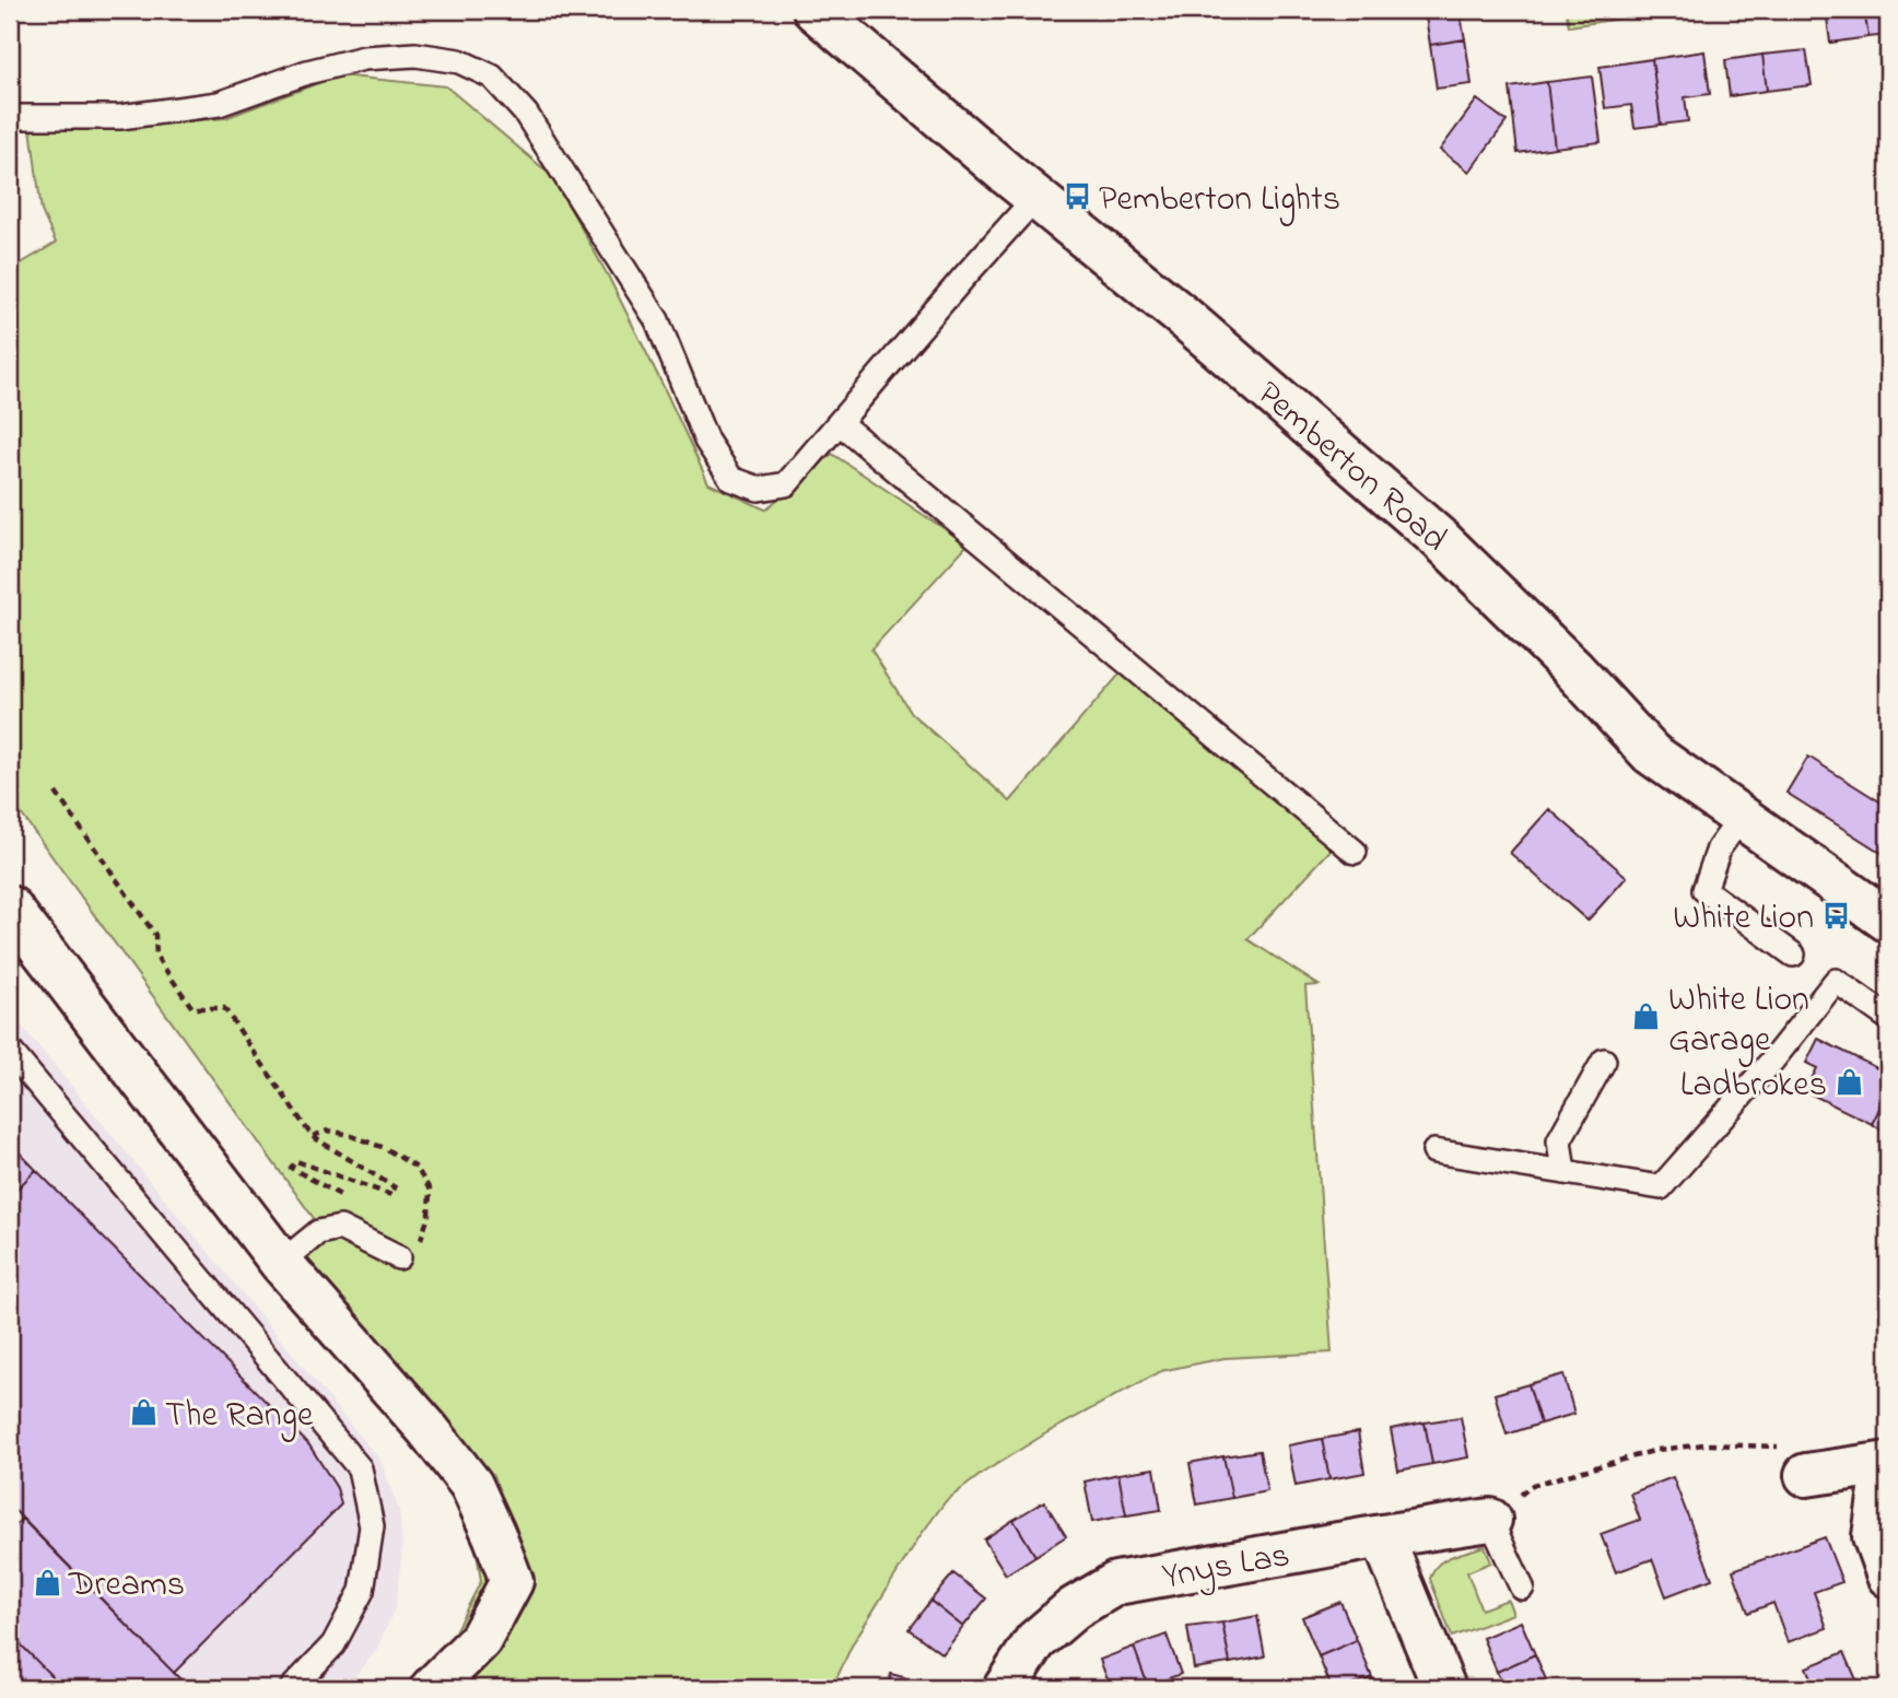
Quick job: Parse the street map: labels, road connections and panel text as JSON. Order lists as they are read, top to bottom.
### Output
{
  "streets": {
    "street": ["Pemberton Road", "Ynys Las"]
  },
  "places": {
    "bus stop": ["Pemberton Lights", "White Lion"],
    "shop": [
      "White Lion Garage",
      "Ladbrokes",
      "The Range",
      "Dreams"
    ]
  }
}
